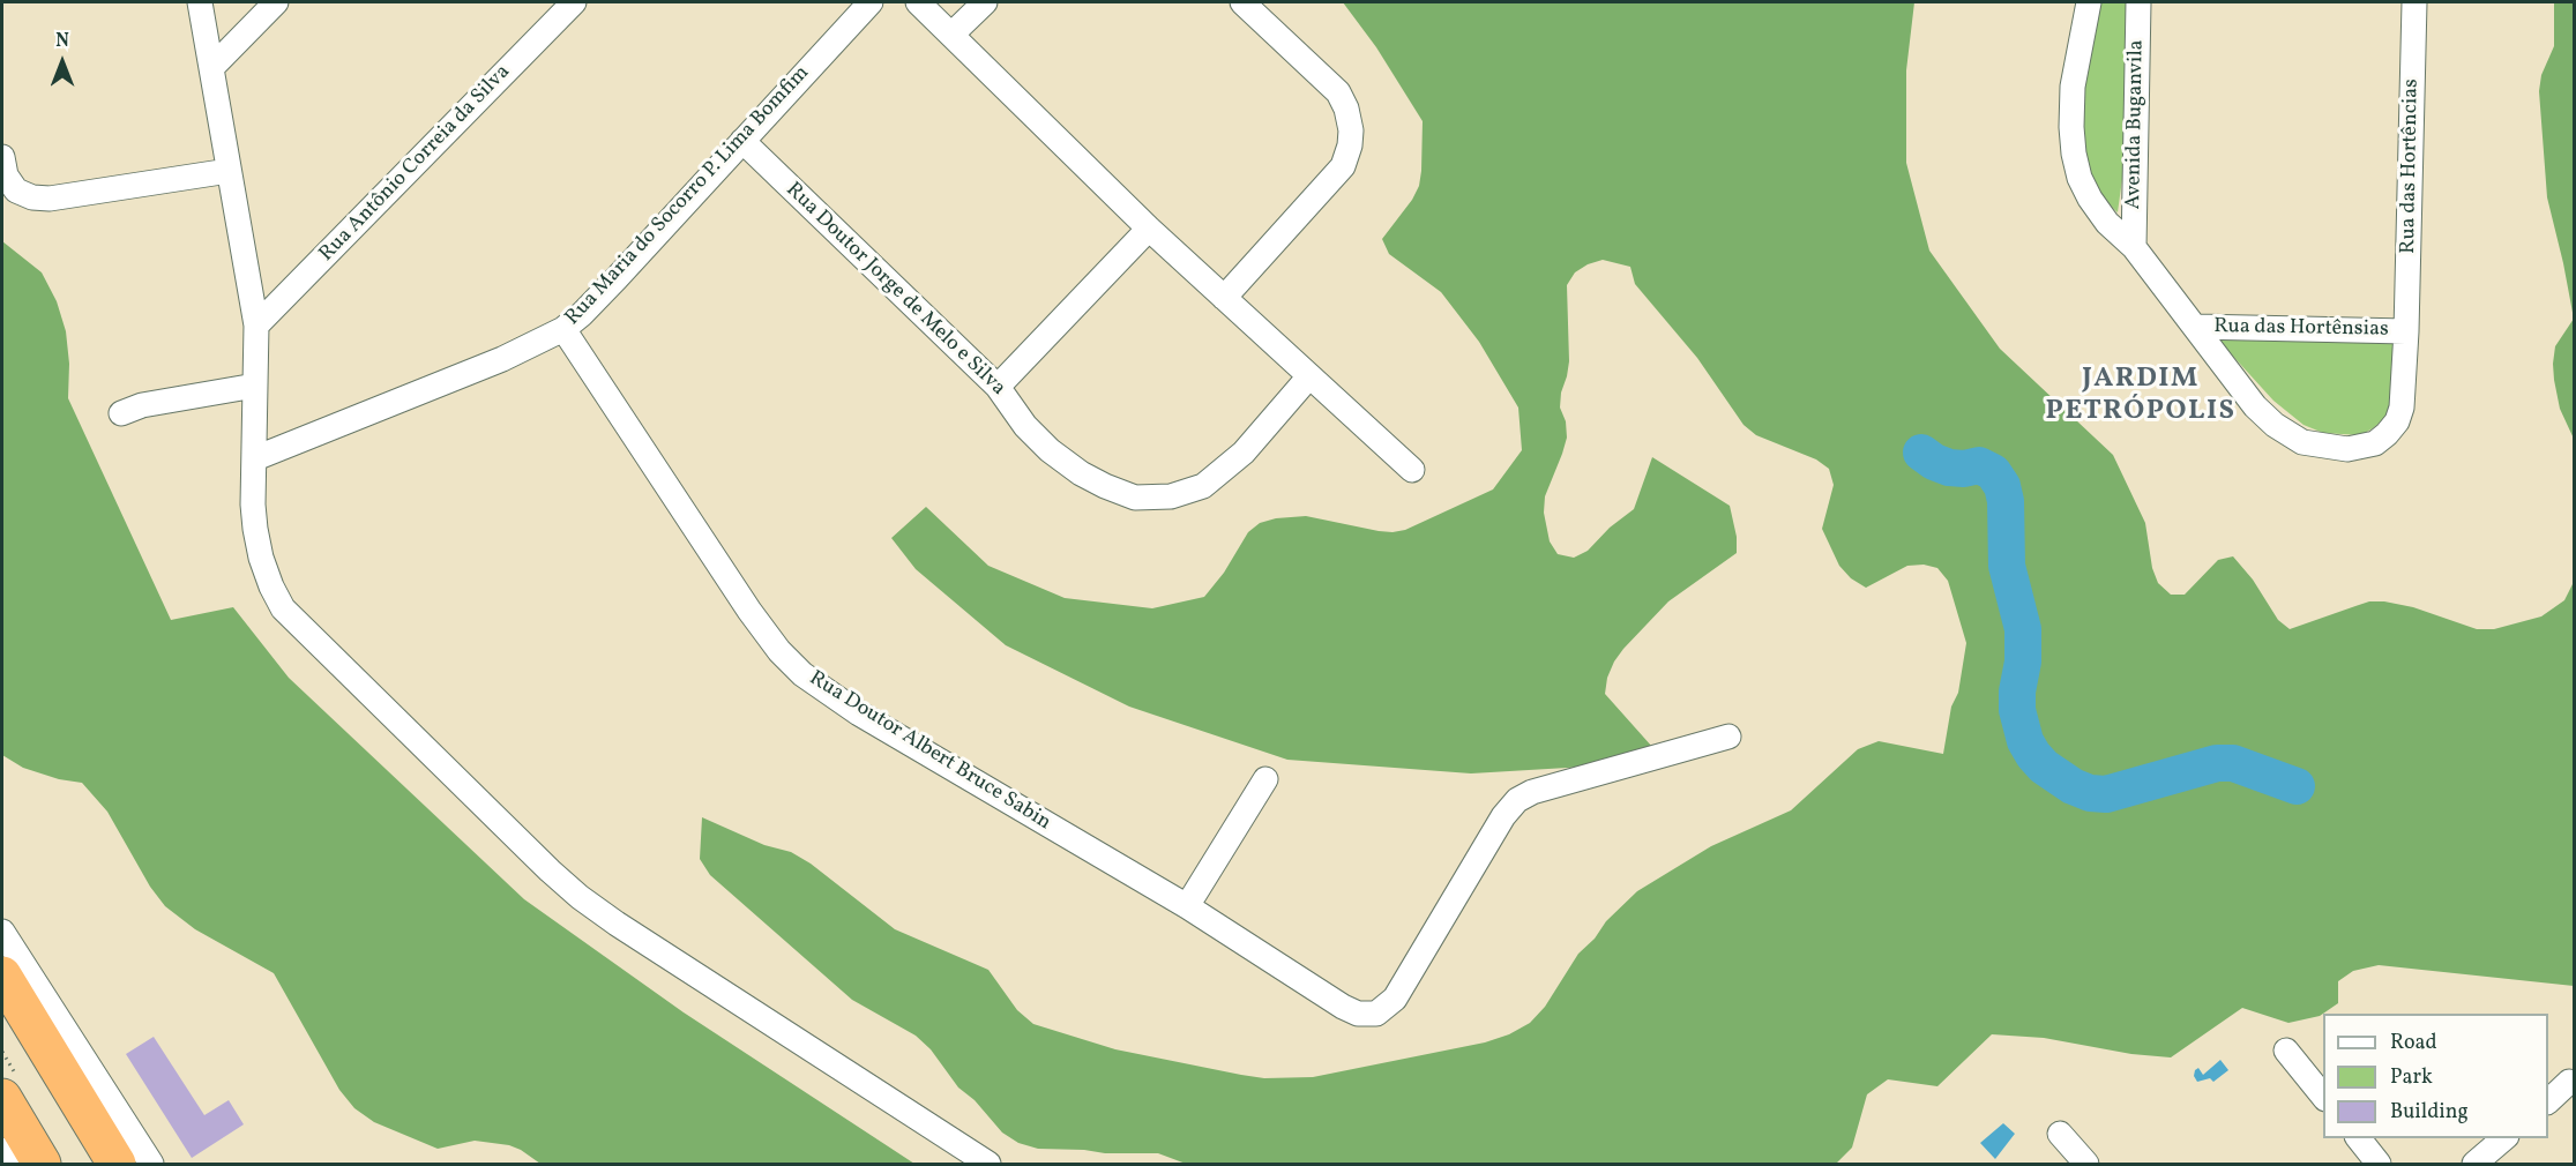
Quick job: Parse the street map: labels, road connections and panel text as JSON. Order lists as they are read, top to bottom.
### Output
{
  "streets": {
    "street": [
      "Avenida Buganvila",
      "Rua Antônio Correia da Silva",
      "Rua das Hortências",
      "Rua Maria do Socorro P. Lima Bomfim",
      "Rua Doutor Jorge de Melo e Silva",
      "Rua das Hortênsias",
      "Rua Doutor Albert Bruce Sabin"
    ]
  },
  "crossings": [
    ["Avenida Buganvila", "Rua das Hortências"],
    ["Avenida Buganvila", "Rua das Hortênsias"],
    ["Rua das Hortências", "Rua das Hortênsias"],
    ["Rua Maria do Socorro P. Lima Bomfim", "Rua Doutor Jorge de Melo e Silva"],
    ["Rua Maria do Socorro P. Lima Bomfim", "Rua Doutor Albert Bruce Sabin"]
  ],
  "districts": ["JARDIM PETRÓPOLIS"],
  "legend": ["Road", "Park", "Building"],
  "north": "top"
}
